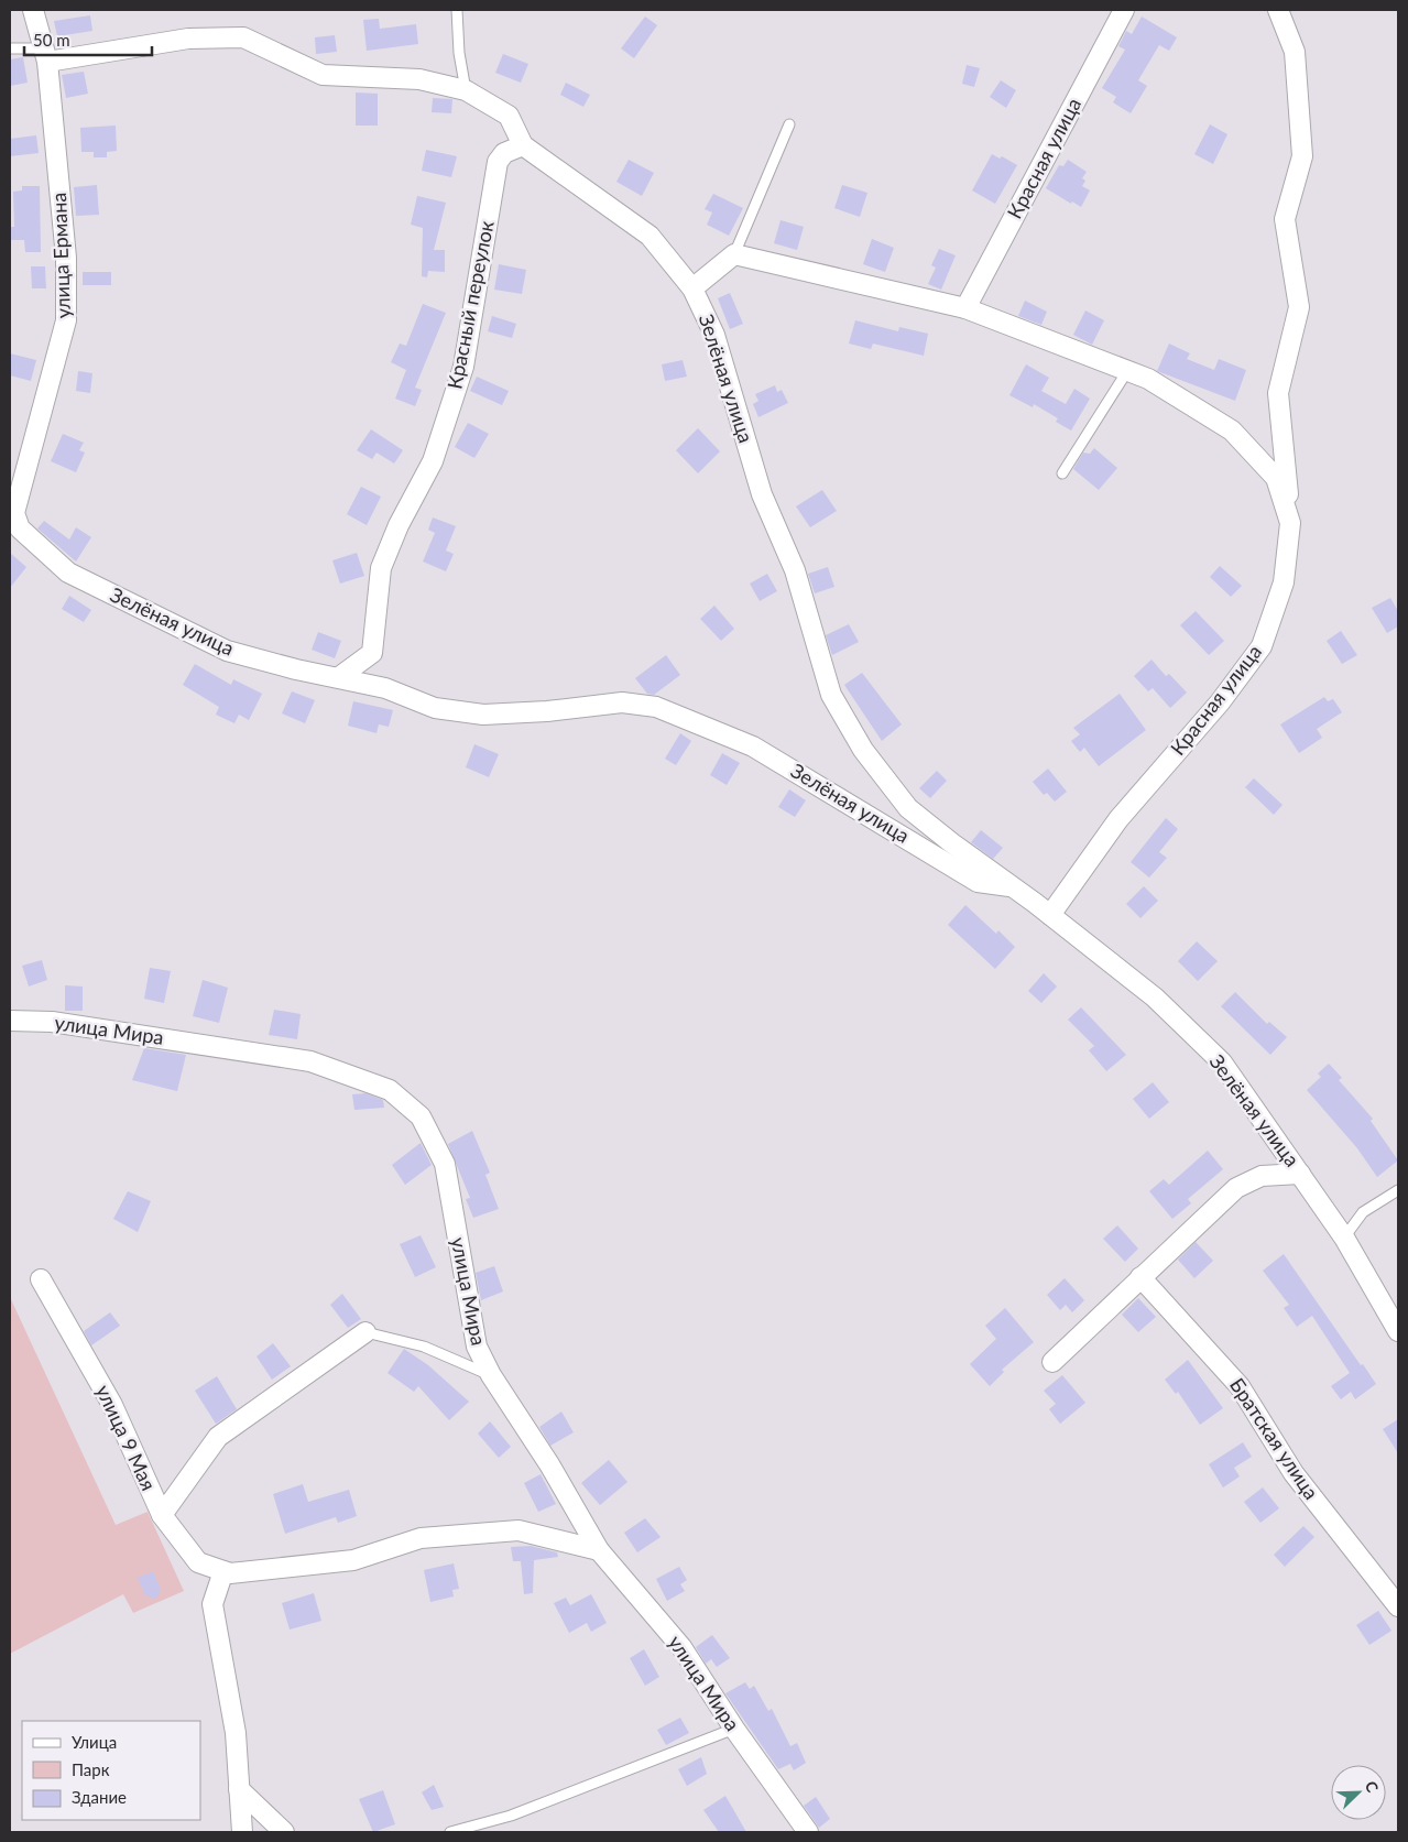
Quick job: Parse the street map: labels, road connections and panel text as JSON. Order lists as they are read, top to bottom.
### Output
{
  "streets": {
    "street": [
      "Красная улица",
      "улица Ермана",
      "Красный переулок",
      "Зелёная улица",
      "улица Мира",
      "улица 9 Мая",
      "Братская улица"
    ]
  },
  "crossings": [
    ["Красная улица", "Зелёная улица"],
    ["улица Ермана", "Зелёная улица"],
    ["Красный переулок", "Зелёная улица"]
  ],
  "legend": ["Улица", "Парк", "Здание"],
  "scale_bar": "50 m",
  "north": "top right"
}
